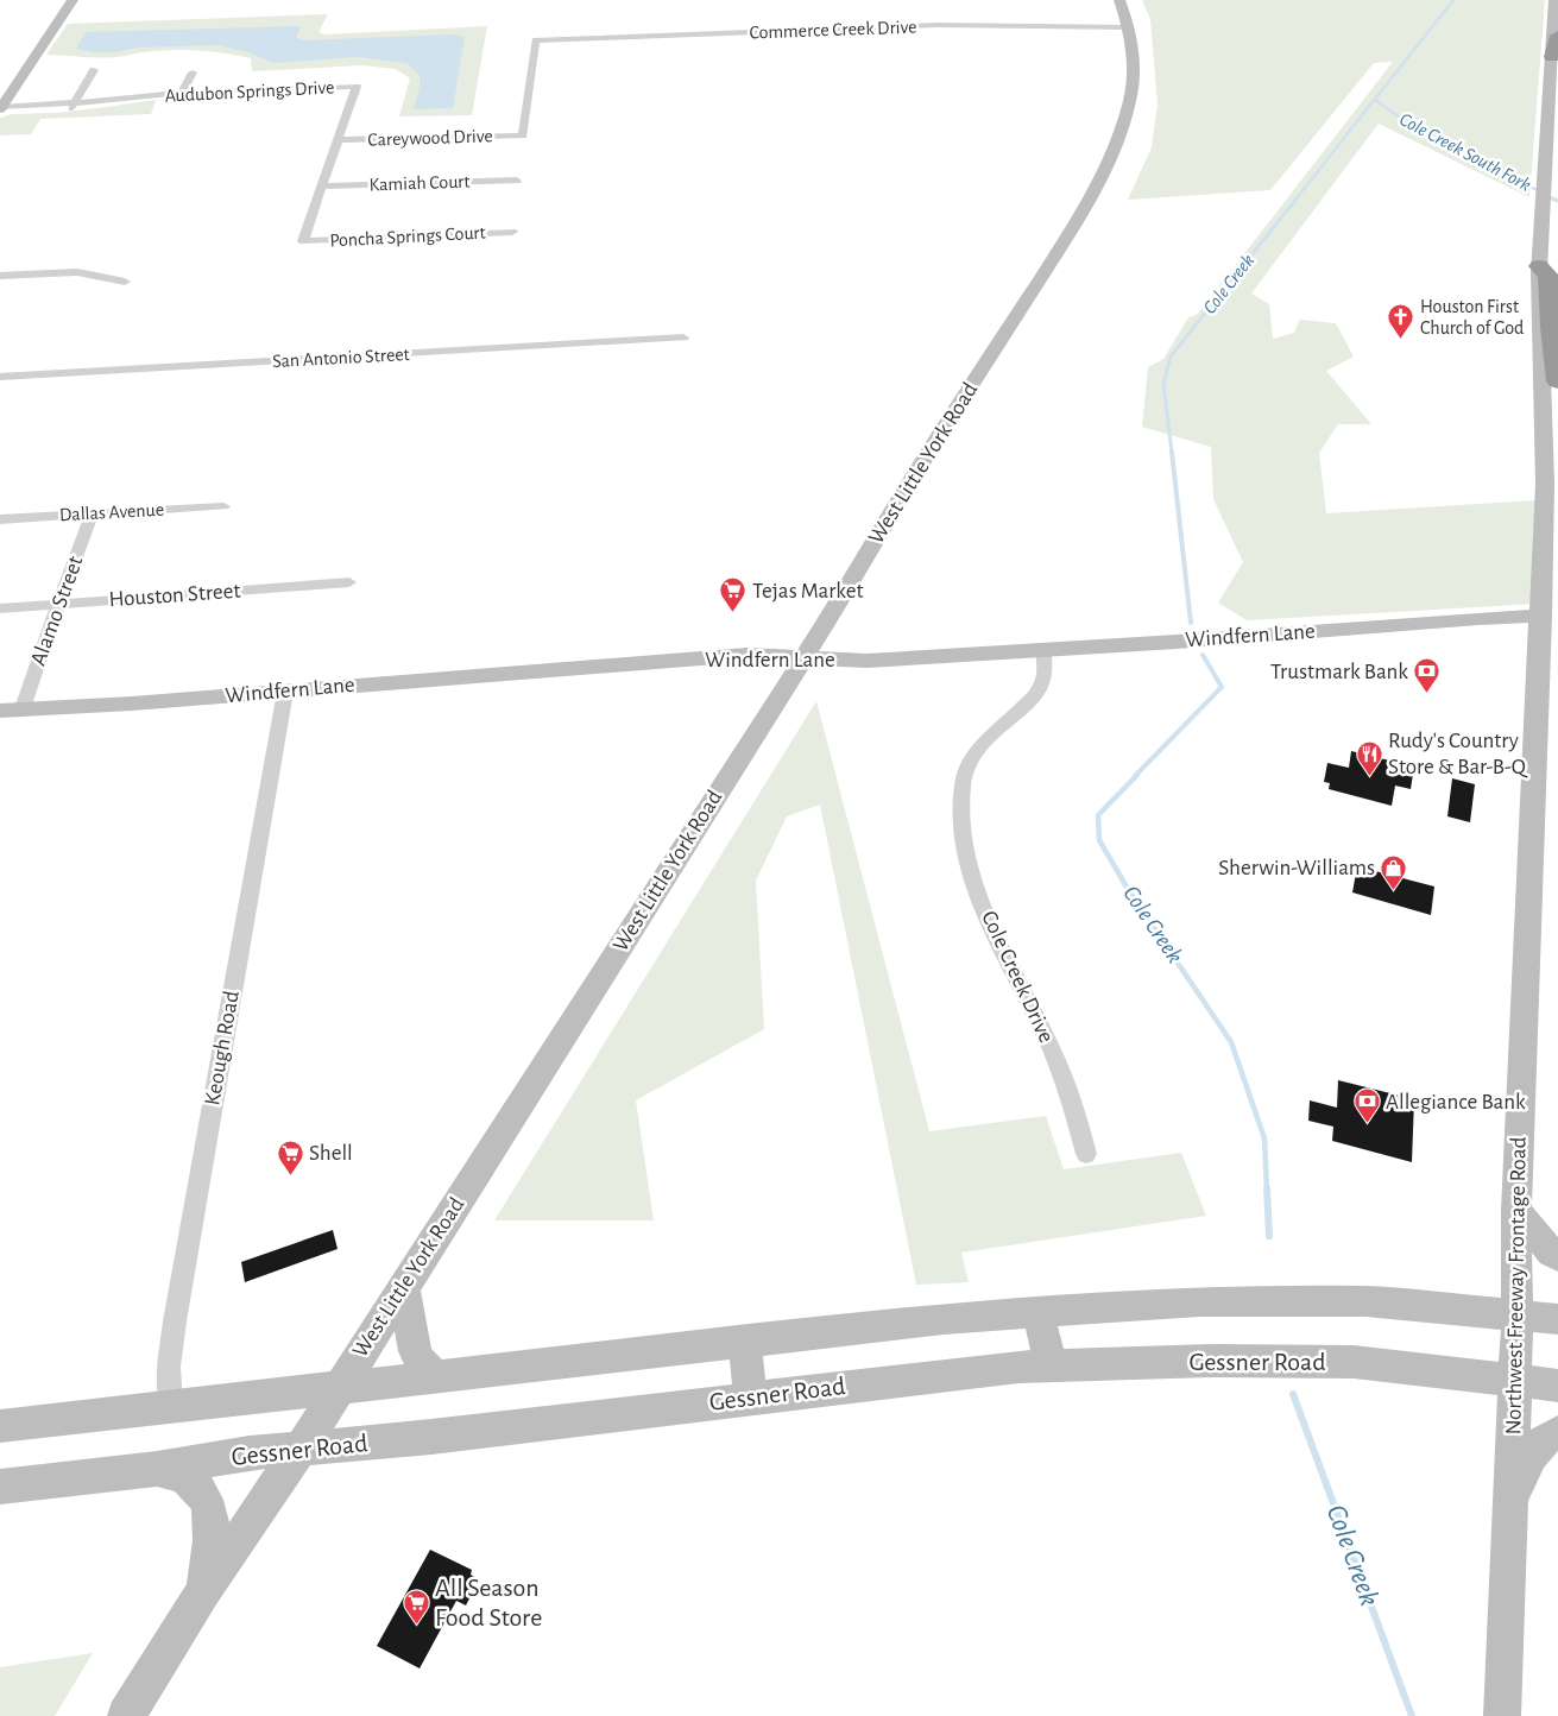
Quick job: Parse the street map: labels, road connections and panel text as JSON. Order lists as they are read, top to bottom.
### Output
{
  "streets": {
    "main road": [
      "West Little York Road",
      "Windfern Lane",
      "Northwest Freeway Frontage Road",
      "Gessner Road"
    ],
    "street": [
      "Commerce Creek Drive",
      "Audubon Springs Drive",
      "Careywood Drive",
      "Kamiah Court",
      "Poncha Springs Court",
      "San Antonio Street",
      "Dallas Avenue",
      "Houston Street",
      "Alamo Street",
      "Cole Creek Drive",
      "Keough Road"
    ]
  },
  "crossings": [
    ["Commerce Creek Drive", "Careywood Drive"],
    ["Commerce Creek Drive", "West Little York Road"],
    ["Audubon Springs Drive", "Careywood Drive"],
    ["Kamiah Court", "Poncha Springs Court"],
    ["West Little York Road", "Windfern Lane"],
    ["West Little York Road", "Gessner Road"],
    ["Dallas Avenue", "Alamo Street"],
    ["Houston Street", "Alamo Street"],
    ["Alamo Street", "Windfern Lane"],
    ["Windfern Lane", "Cole Creek Drive"],
    ["Windfern Lane", "Keough Road"],
    ["Windfern Lane", "Northwest Freeway Frontage Road"],
    ["Northwest Freeway Frontage Road", "Gessner Road"]
  ],
  "water": ["Cole Creek South Fork", "Cole Creek"],
  "places": {
    "church": ["Houston First Church of God"],
    "supermarket": ["Tejas Market", "Shell", "All Season Food Store"],
    "bank": ["Trustmark Bank", "Allegiance Bank"],
    "restaurant": ["Rudy's Country Store & Bar-B-Q"],
    "shop": ["Sherwin-Williams"]
  }
}
